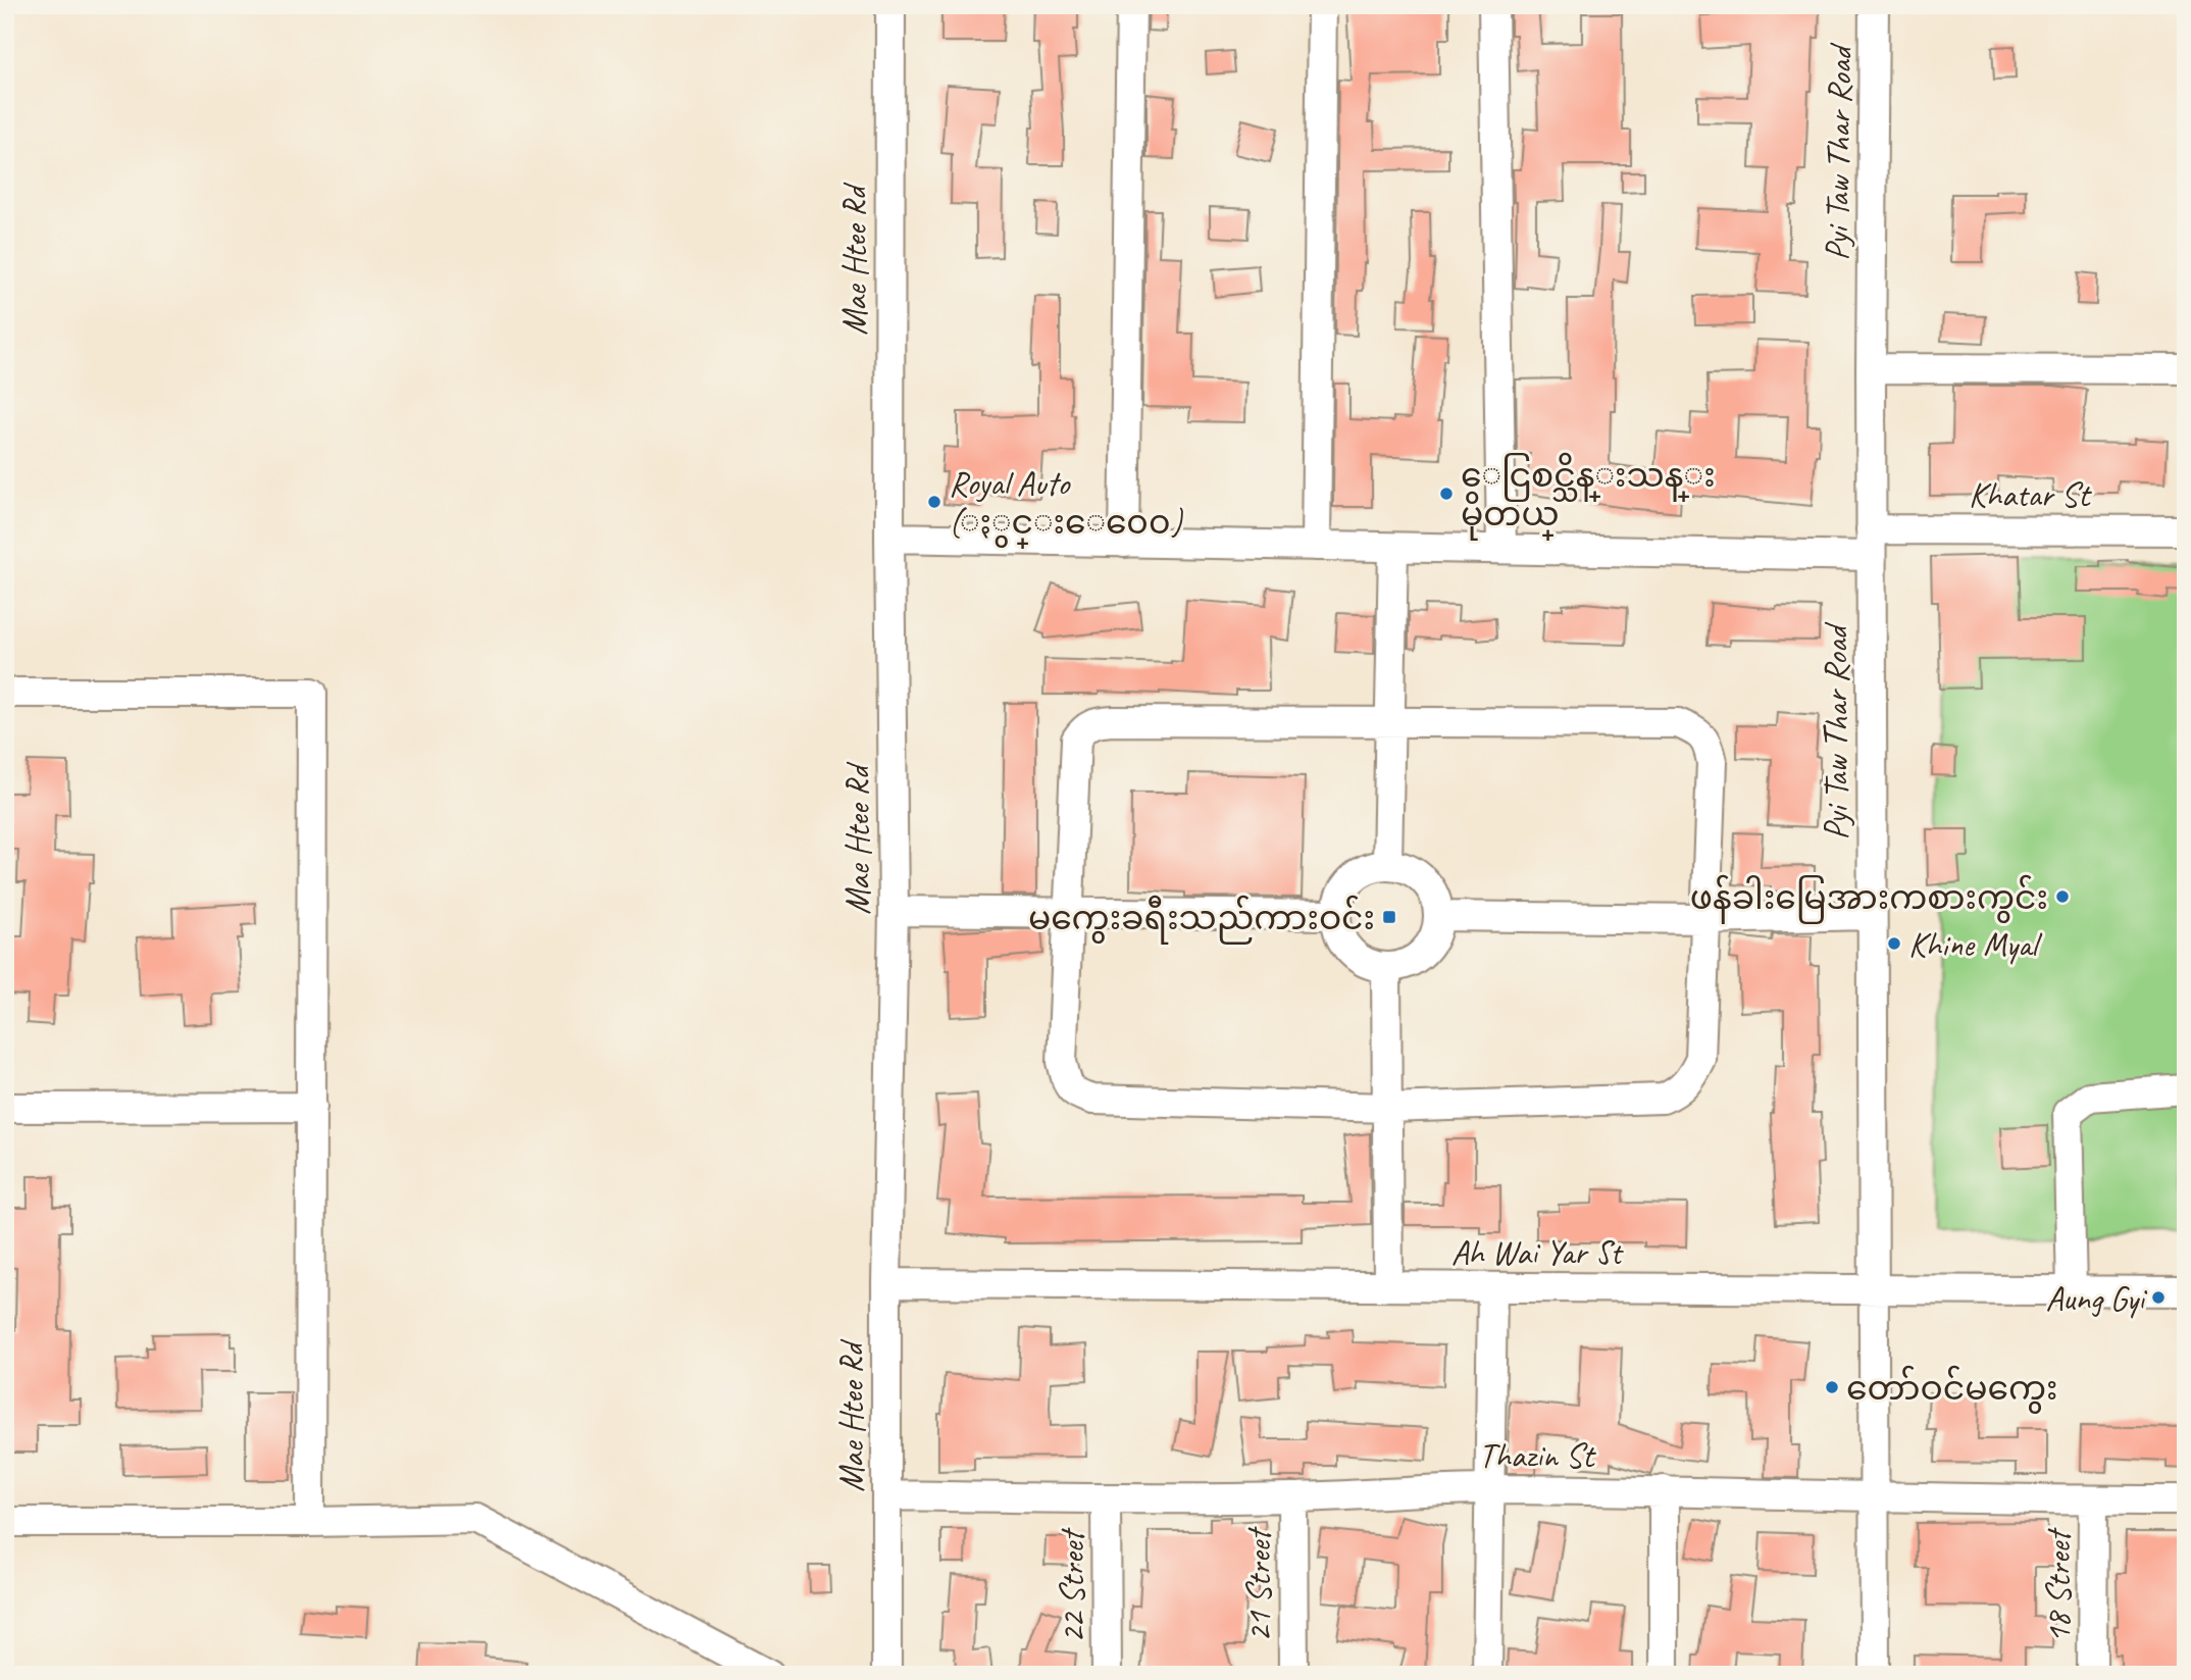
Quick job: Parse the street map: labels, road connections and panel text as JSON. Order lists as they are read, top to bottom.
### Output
{
  "streets": {
    "street": [
      "Pyi Taw Thar Road",
      "Mae Htee Rd",
      "Khatar St",
      "Ah Wai Yar St",
      "Thazin St",
      "21 Street",
      "22 Street",
      "18 Street"
    ]
  },
  "crossings": [
    ["Pyi Taw Thar Road", "Khatar St"],
    ["Pyi Taw Thar Road", "Ah Wai Yar St"],
    ["Pyi Taw Thar Road", "Thazin St"],
    ["Mae Htee Rd", "Khatar St"],
    ["Mae Htee Rd", "Ah Wai Yar St"],
    ["Mae Htee Rd", "Thazin St"],
    ["Thazin St", "21 Street"],
    ["Thazin St", "22 Street"],
    ["Thazin St", "18 Street"]
  ],
  "places": {
    "other": [
      "ေငြစင္သိန္းသန္း မိုတယ္",
      "Royal Auto (ႏွင္းေ၀ေ၀)",
      "ဖန်ခါးမြေအားကစားကွင်း",
      "Khine Myal",
      "Aung Gyi",
      "တော်ဝင်မကွေး"
    ],
    "transit": ["မကွေးခရီးသည်ကားဝင်း"]
  }
}
